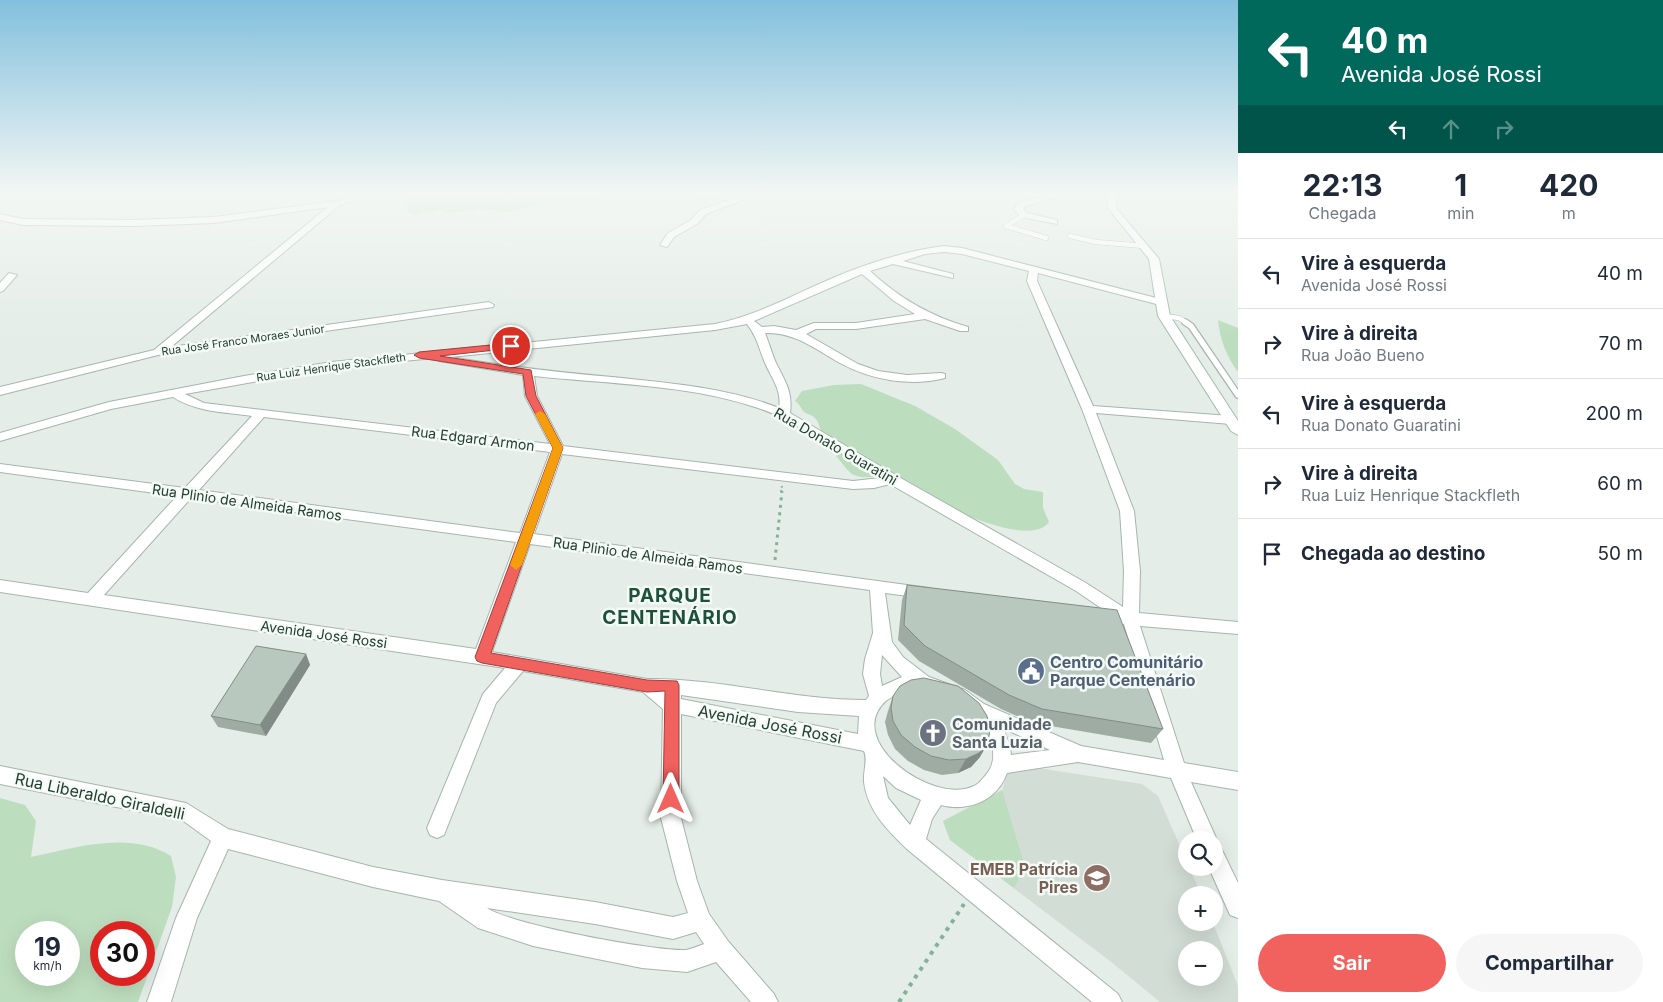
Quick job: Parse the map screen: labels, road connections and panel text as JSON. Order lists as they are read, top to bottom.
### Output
{
  "streets": {
    "street": [
      "Rua José Franco Moraes Junior",
      "Rua Luiz Henrique Stackfleth",
      "Rua Edgard Armon",
      "Rua Donato Guaratini",
      "Rua Plinio de Almeida Ramos",
      "Avenida José Rossi",
      "Rua Liberaldo Giraldelli"
    ]
  },
  "crossings": [
    ["Rua Luiz Henrique Stackfleth", "Rua Edgard Armon"],
    ["Rua Luiz Henrique Stackfleth", "Rua Donato Guaratini"],
    ["Rua Edgard Armon", "Rua Donato Guaratini"]
  ],
  "districts": ["PARQUE CENTENÁRIO"],
  "places": {
    "public building": ["Centro Comunitário Parque Centenário"],
    "church": ["Comunidade Santa Luzia"],
    "school or university": ["EMEB Patrícia Pires"]
  },
  "page": {
    "turn": ["40 m", "Avenida José Rossi"],
    "eta": [
      "22:13",
      "Chegada",
      "1",
      "min",
      "420",
      "m"
    ],
    "list": [
      {
        "name": "Vire à esquerda",
        "note": "Avenida José Rossi",
        "value": "40 m"
      },
      {
        "name": "Vire à direita",
        "note": "Rua João Bueno",
        "value": "70 m"
      },
      {
        "name": "Vire à esquerda",
        "note": "Rua Donato Guaratini",
        "value": "200 m"
      },
      {
        "name": "Vire à direita",
        "note": "Rua Luiz Henrique Stackfleth",
        "value": "60 m"
      },
      {
        "name": "Chegada ao destino",
        "value": "50 m"
      }
    ],
    "map_buttons": ["+", "−"],
    "speed": "19 km/h",
    "limit": "30",
    "buttons": ["Sair", "Compartilhar"]
  }
}
